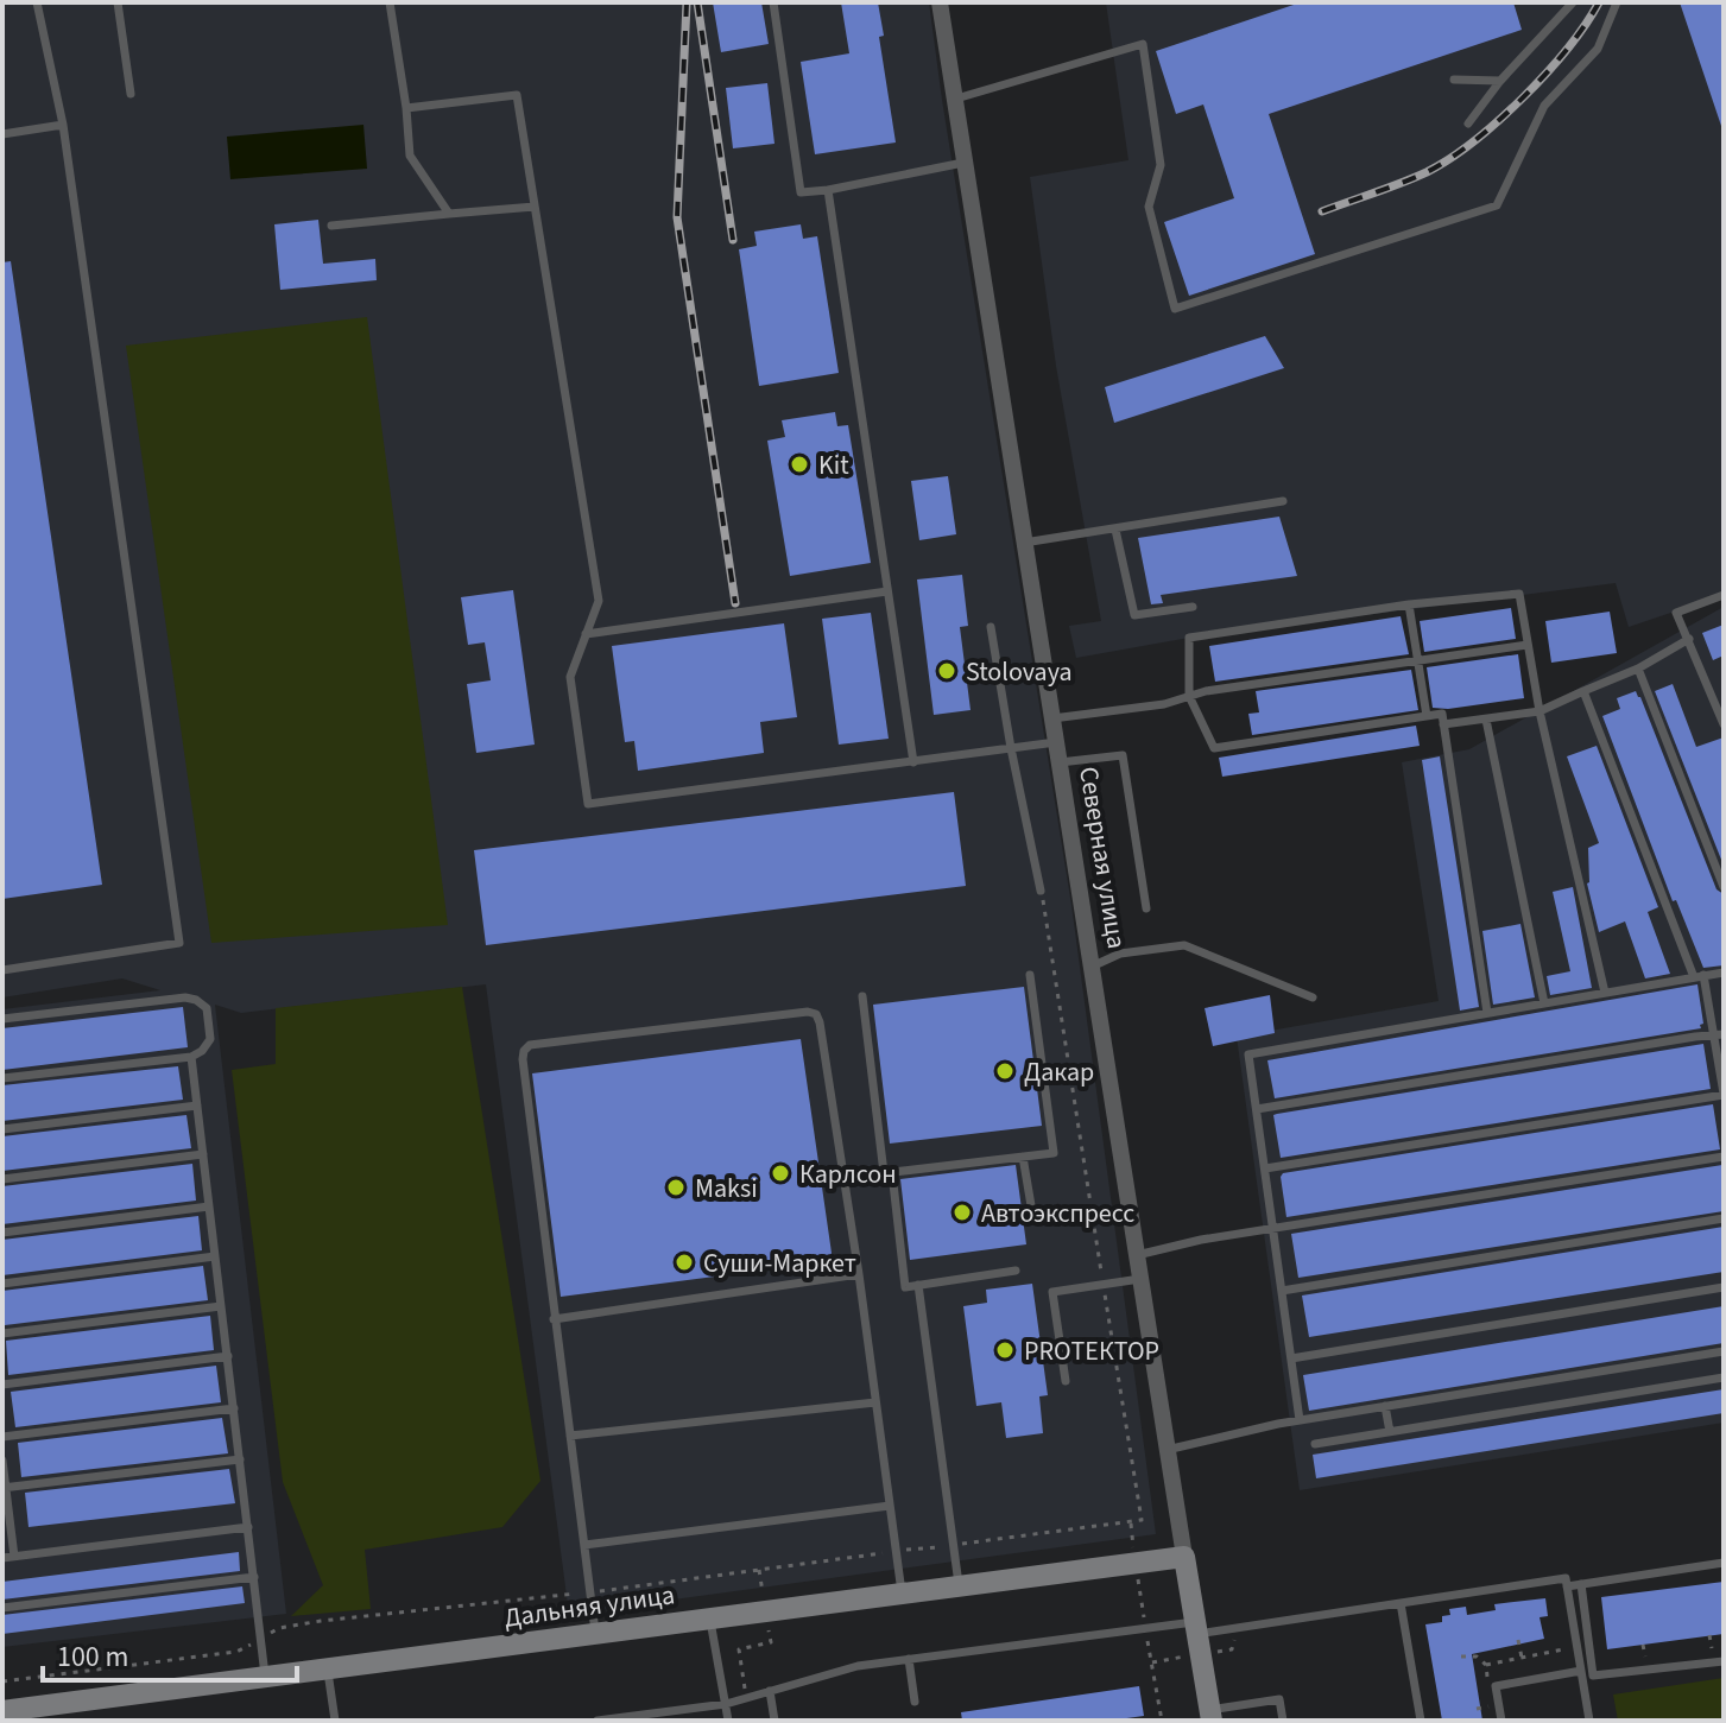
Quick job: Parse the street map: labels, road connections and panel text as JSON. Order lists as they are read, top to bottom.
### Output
{
  "streets": {
    "street": ["Северная улица", "Дальняя улица"]
  },
  "crossings": [
    ["Северная улица", "Дальняя улица"]
  ],
  "places": [
    "Kit",
    "Stolovaya",
    "Дакар",
    "Карлсон",
    "Maksi",
    "Автоэкспресс",
    "Суши-Маркет",
    "PROТЕКТОР"
  ],
  "scale_bar": "100 m"
}
